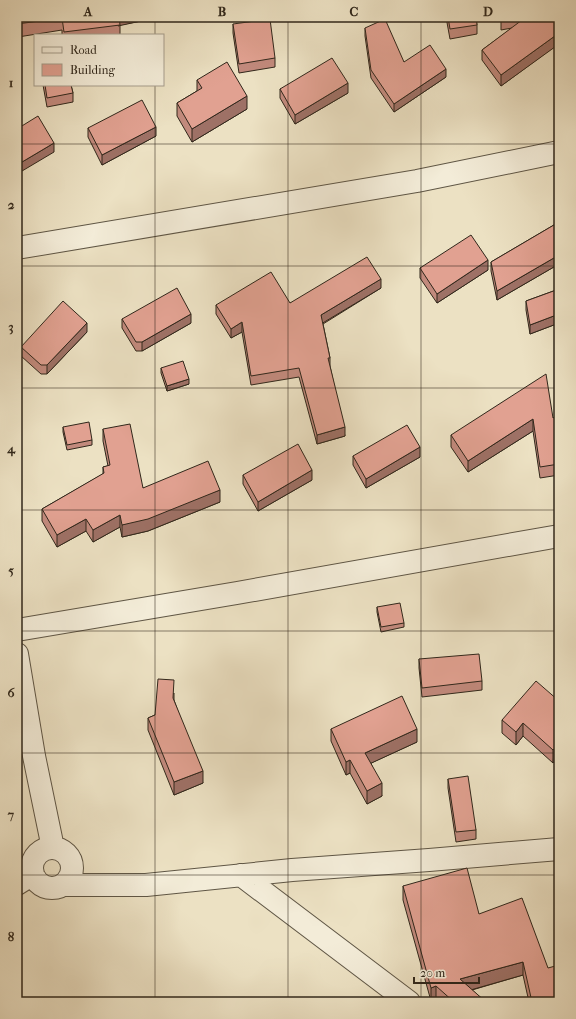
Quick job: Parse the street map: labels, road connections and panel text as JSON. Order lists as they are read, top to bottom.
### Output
{
  "legend": ["Road", "Building"],
  "scale_bar": "20 m",
  "grid": {
    "columns": [
      "A",
      "B",
      "C",
      "D"
    ],
    "rows": [
      "1",
      "2",
      "3",
      "4",
      "5",
      "6",
      "7",
      "8"
    ]
  }
}
